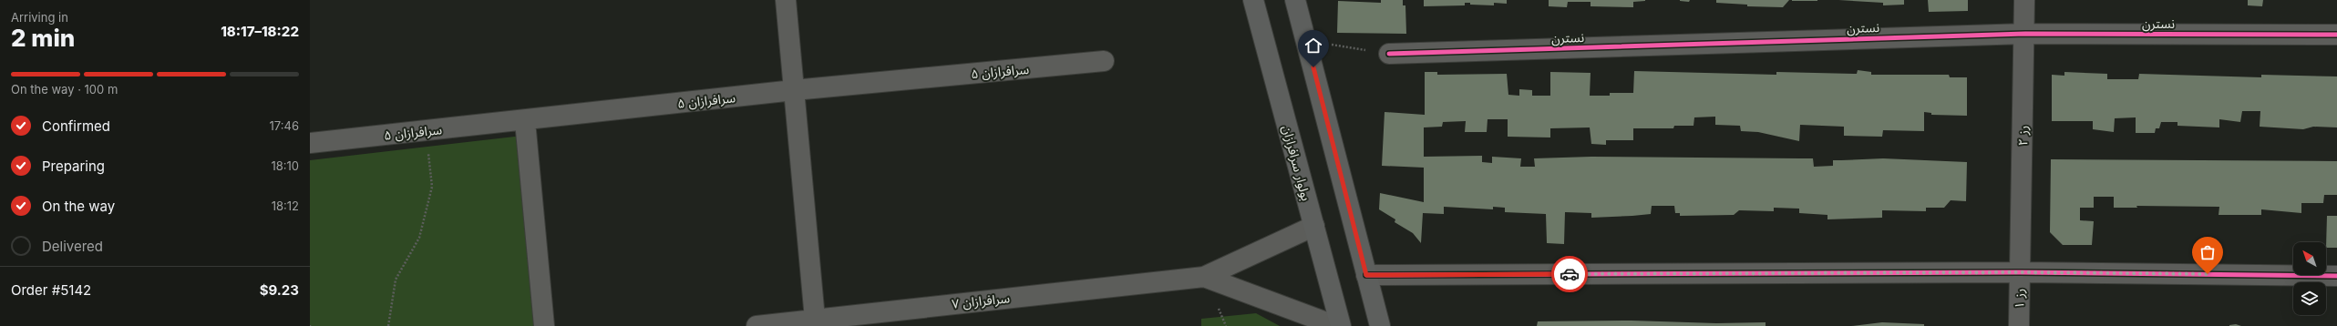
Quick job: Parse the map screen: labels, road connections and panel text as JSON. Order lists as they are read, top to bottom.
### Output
{
  "streets": {
    "main road": ["بولوار سرافرازان"],
    "street": [
      "نسترن",
      "سرافرازان ۵",
      "رز ۲",
      "رز ۱",
      "سرافرازان ۷"
    ]
  },
  "crossings": [
    ["نسترن", "رز ۲"],
    ["رز ۲", "رز ۱"]
  ],
  "north": "top left",
  "page": {
    "heading": ["2 min", "Arriving in", "18:17–18:22"],
    "panel": ["Order #5142", "$9.23"],
    "bar": "On the way · 100 m",
    "list": [
      ["Confirmed", "17:46"],
      ["Preparing", "18:10"],
      ["On the way", "18:12"],
      "Delivered"
    ]
  }
}
